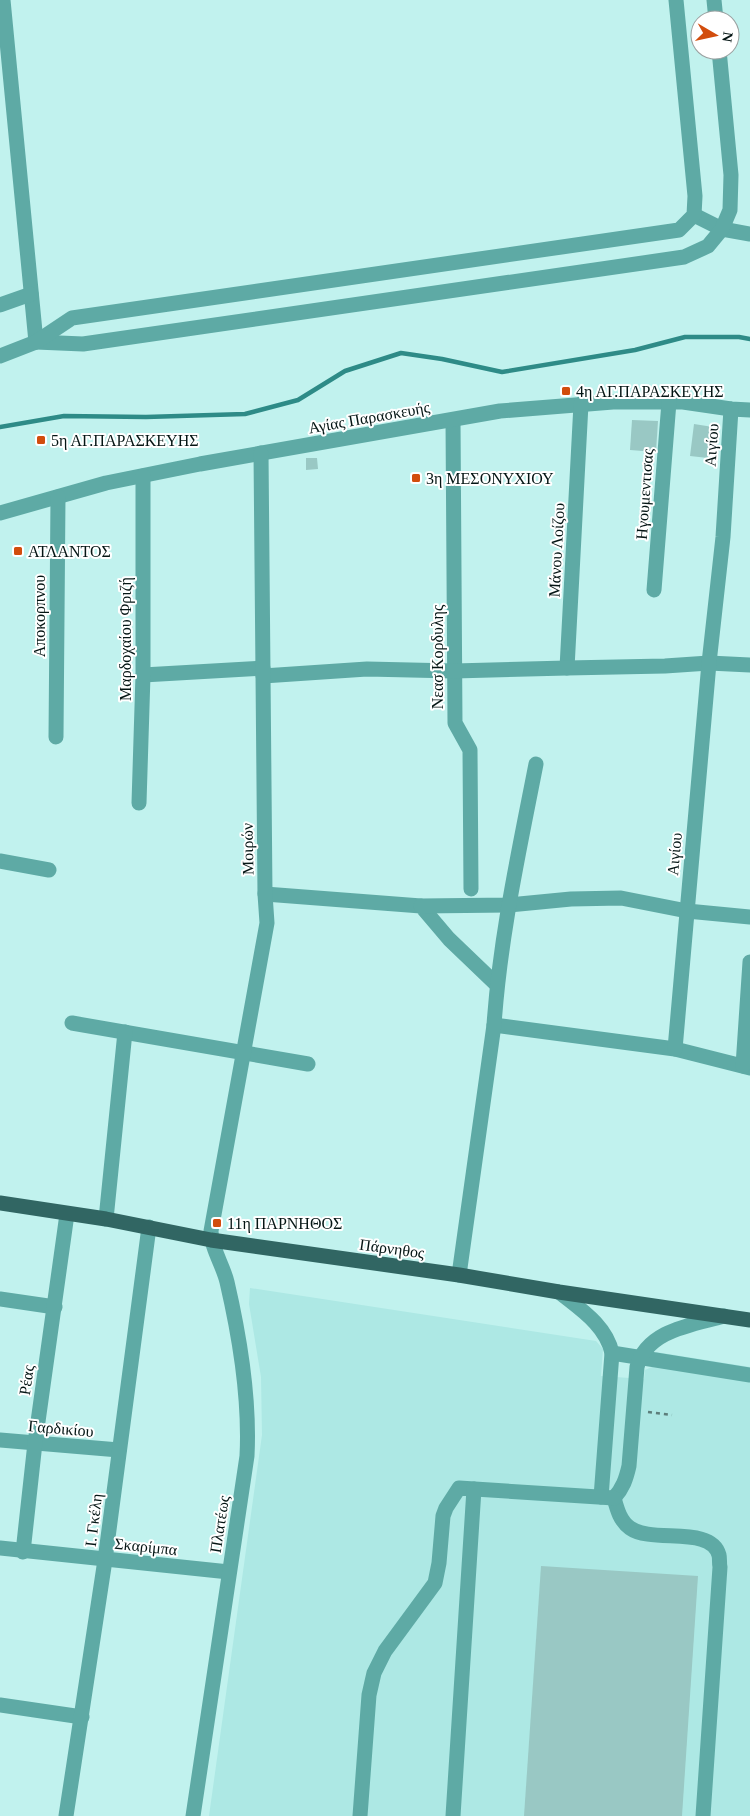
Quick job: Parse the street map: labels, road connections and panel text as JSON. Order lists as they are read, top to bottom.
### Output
{
  "streets": {
    "main road": ["Πάρνηθος"],
    "street": [
      "Αγίας Παρασκευής",
      "Αιγίου",
      "Ηγουμεντισας",
      "Μάνου Λοίζου",
      "Αποκορπνου",
      "Μαρδοχαίου Φριζή",
      "Νεασ Κορδυλης",
      "Μοιρών",
      "Ρέας",
      "Γαρδικίου",
      "Ι. Γκέλη",
      "Πλατέως",
      "Σκαρίμπα"
    ]
  },
  "crossings": [
    ["Αγίας Παρασκευής", "Αιγίου"],
    ["Αγίας Παρασκευής", "Ηγουμεντισας"],
    ["Αγίας Παρασκευής", "Μάνου Λοίζου"],
    ["Αγίας Παρασκευής", "Αποκορπνου"],
    ["Αγίας Παρασκευής", "Μαρδοχαίου Φριζή"],
    ["Αγίας Παρασκευής", "Νεασ Κορδυλης"],
    ["Αγίας Παρασκευής", "Μοιρών"],
    ["Μοιρών", "Πάρνηθος"],
    ["Μοιρών", "Πλατέως"],
    ["Πάρνηθος", "Ρέας"],
    ["Πάρνηθος", "Ι. Γκέλη"],
    ["Πάρνηθος", "Πλατέως"],
    ["Ρέας", "Γαρδικίου"],
    ["Ρέας", "Σκαρίμπα"],
    ["Γαρδικίου", "Ι. Γκέλη"],
    ["Ι. Γκέλη", "Σκαρίμπα"],
    ["Πλατέως", "Σκαρίμπα"]
  ],
  "places": {
    "transit": [
      "4η ΑΓ.ΠΑΡΑΣΚΕΥΗΣ",
      "5η ΑΓ.ΠΑΡΑΣΚΕΥΗΣ",
      "3η ΜΕΣΟΝΥΧΙΟΥ",
      "ΑΤΛΑΝΤΟΣ",
      "11η ΠΑΡΝΗΘΟΣ"
    ]
  },
  "north": "right"
}
